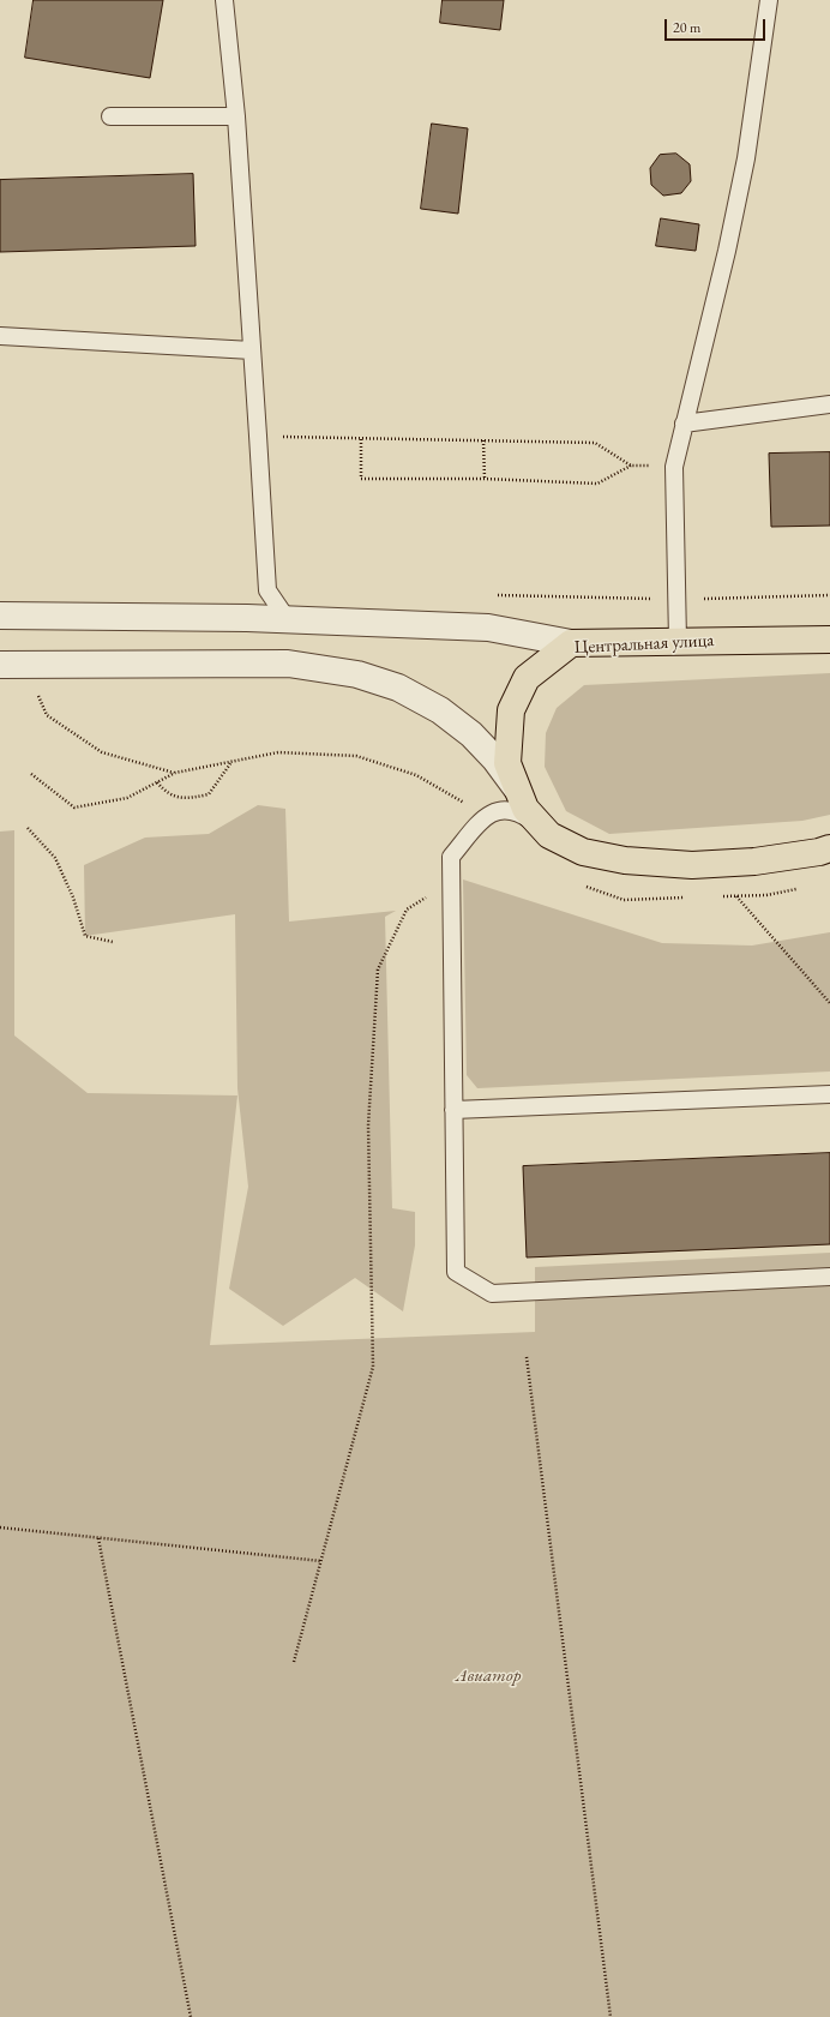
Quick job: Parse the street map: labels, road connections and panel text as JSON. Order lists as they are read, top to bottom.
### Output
{
  "streets": {
    "main road": ["Центральная улица"]
  },
  "parks": ["Авиатор"],
  "scale_bar": "20 m"
}
